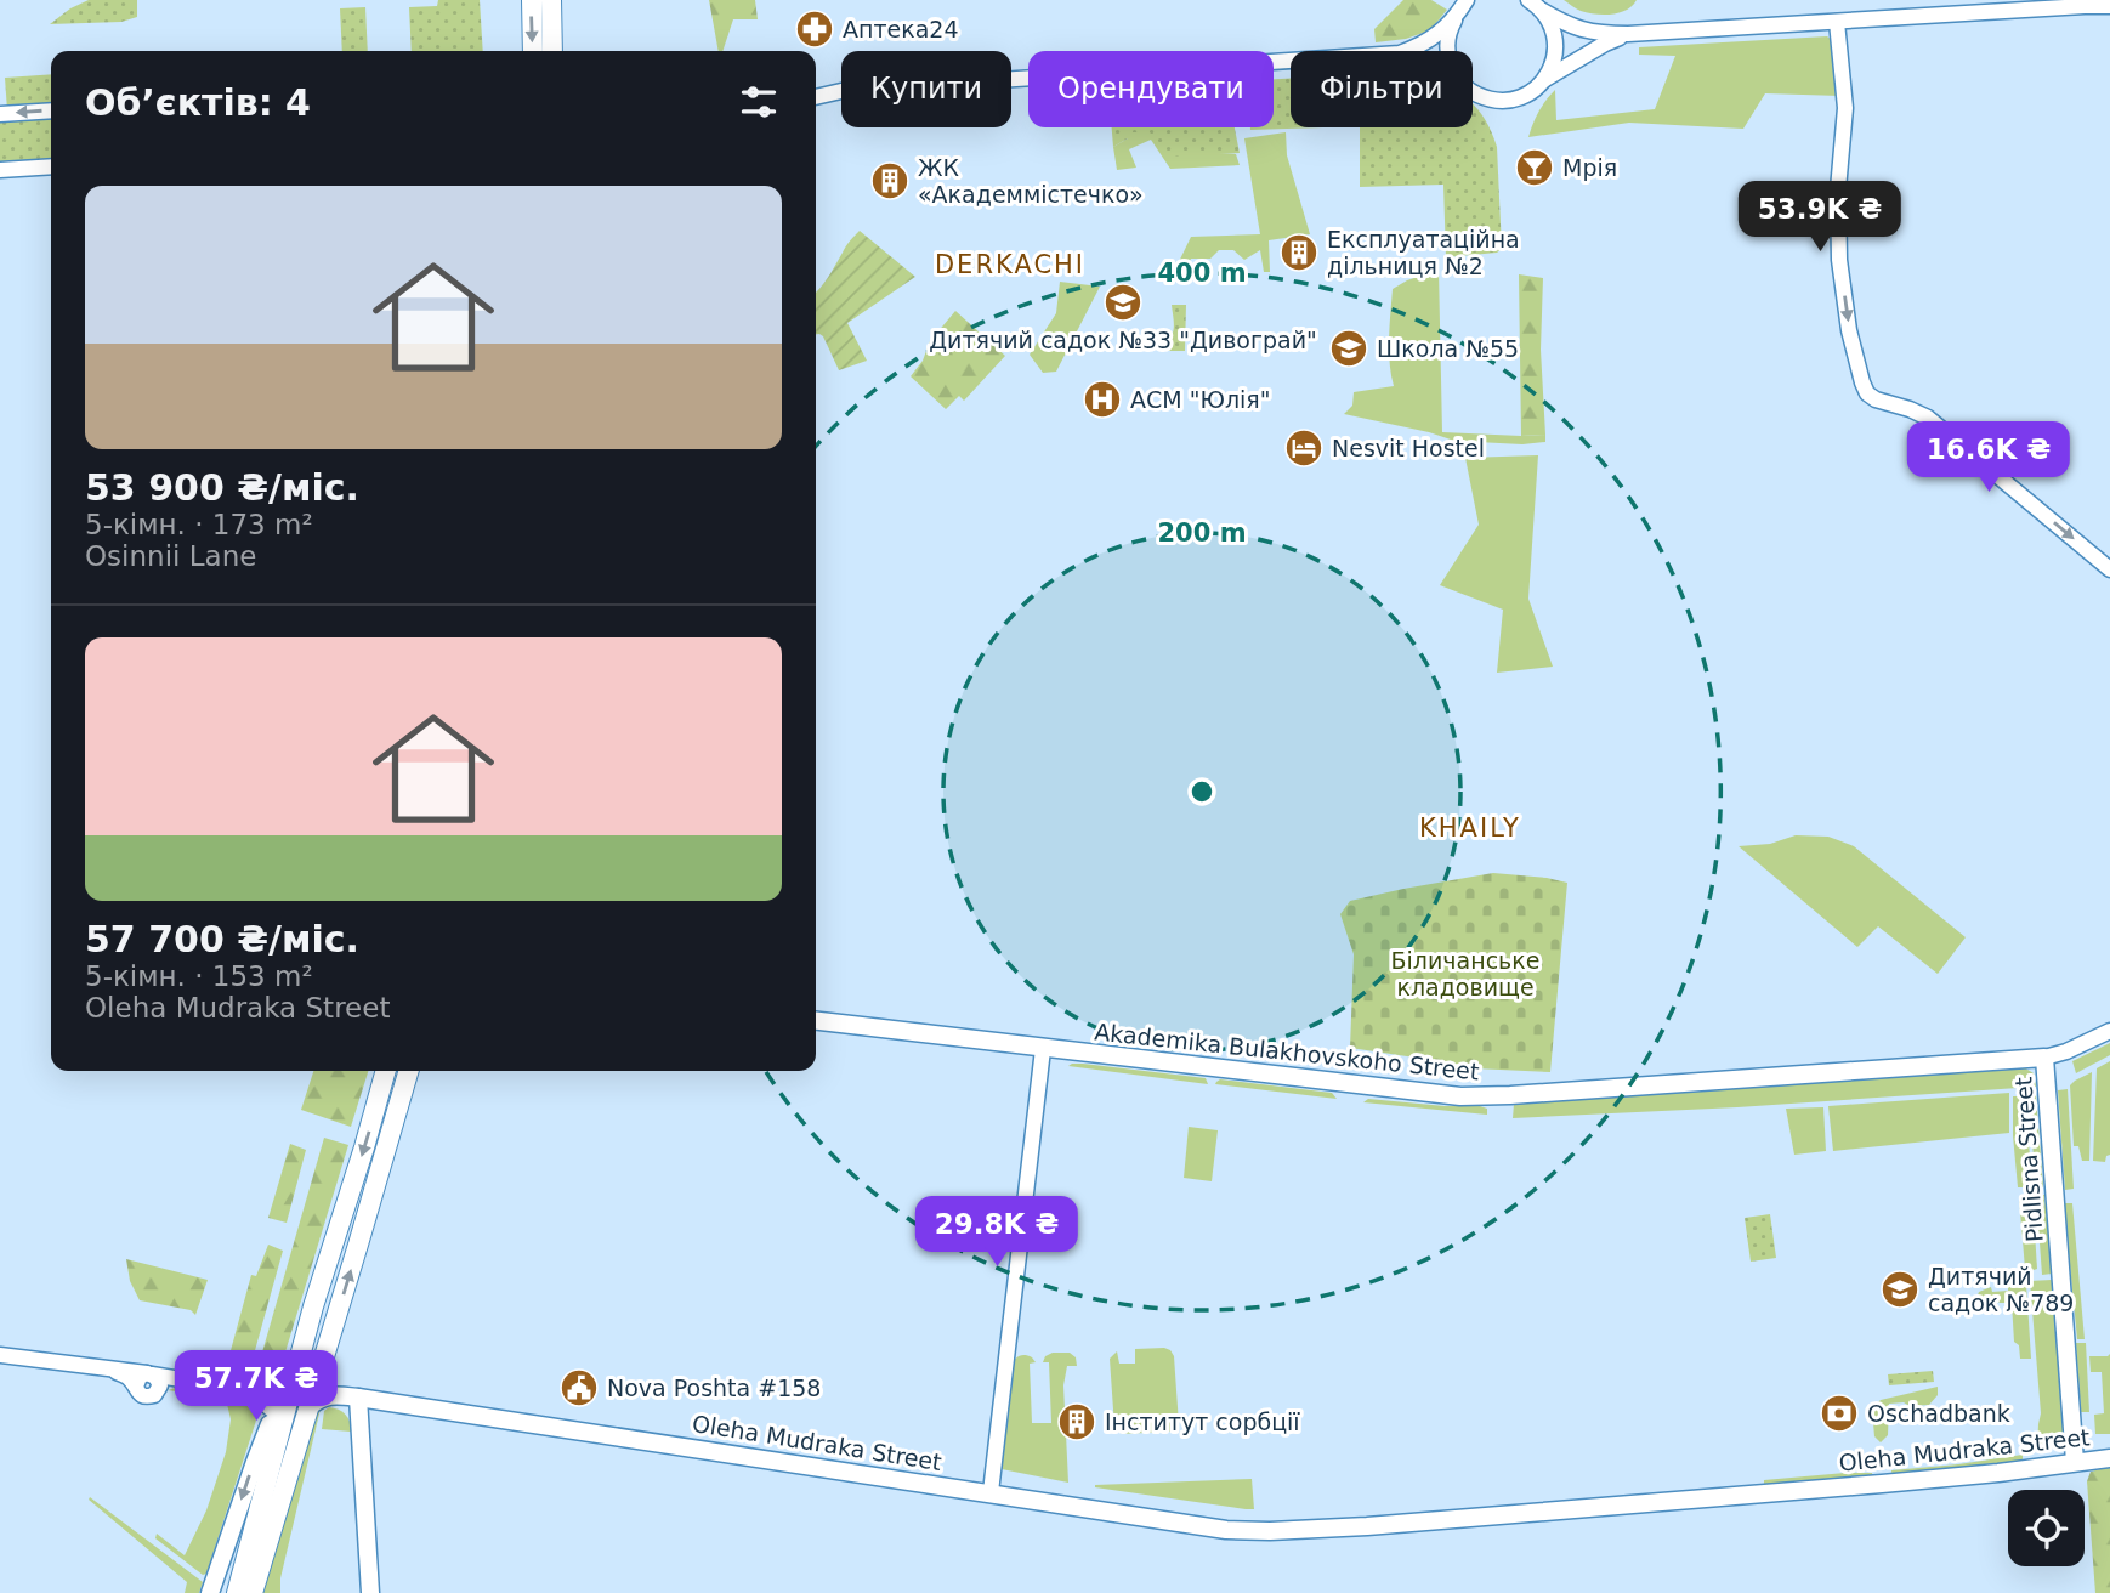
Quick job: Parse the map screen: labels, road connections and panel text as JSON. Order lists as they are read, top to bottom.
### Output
{
  "streets": {
    "main road": ["Akademika Bulakhovskoho Street", "Pidlisna Street", "Oleha Mudraka Street"]
  },
  "crossings": [
    ["Akademika Bulakhovskoho Street", "Pidlisna Street"],
    ["Pidlisna Street", "Oleha Mudraka Street"]
  ],
  "districts": ["DERKACHI", "KHAILY"],
  "parks": ["Біличанське кладовище"],
  "places": {
    "pharmacy": ["Аптека24"],
    "bar": ["Мрія"],
    "building": ["ЖК «Академмістечко»", "Експлуатаційна дільниця №2", "Інститут сорбції"],
    "school or university": ["Дитячий садок №33 \"Дивограй\"", "Школа №55", "Дитячий садок №789"],
    "hospital": ["АСМ \"Юлія\""],
    "hotel": ["Nesvit Hostel"],
    "public building": ["Nova Poshta #158"],
    "bank": ["Oschadbank"]
  },
  "page": {
    "chip": ["Купити", "Орендувати", "Фільтри"],
    "heading": "Об’єктів: 4",
    "list": [
      {
        "name": "53 900 ₴/міс.",
        "note": "5-кімн. · 173 m² · Osinnii Lane"
      },
      {
        "name": "57 700 ₴/міс.",
        "note": "5-кімн. · 153 m² · Oleha Mudraka Street"
      }
    ],
    "price": [
      "53.9K ₴",
      "16.6K ₴",
      "29.8K ₴",
      "57.7K ₴"
    ]
  },
  "rings": ["400 m", "200 m"]
}
